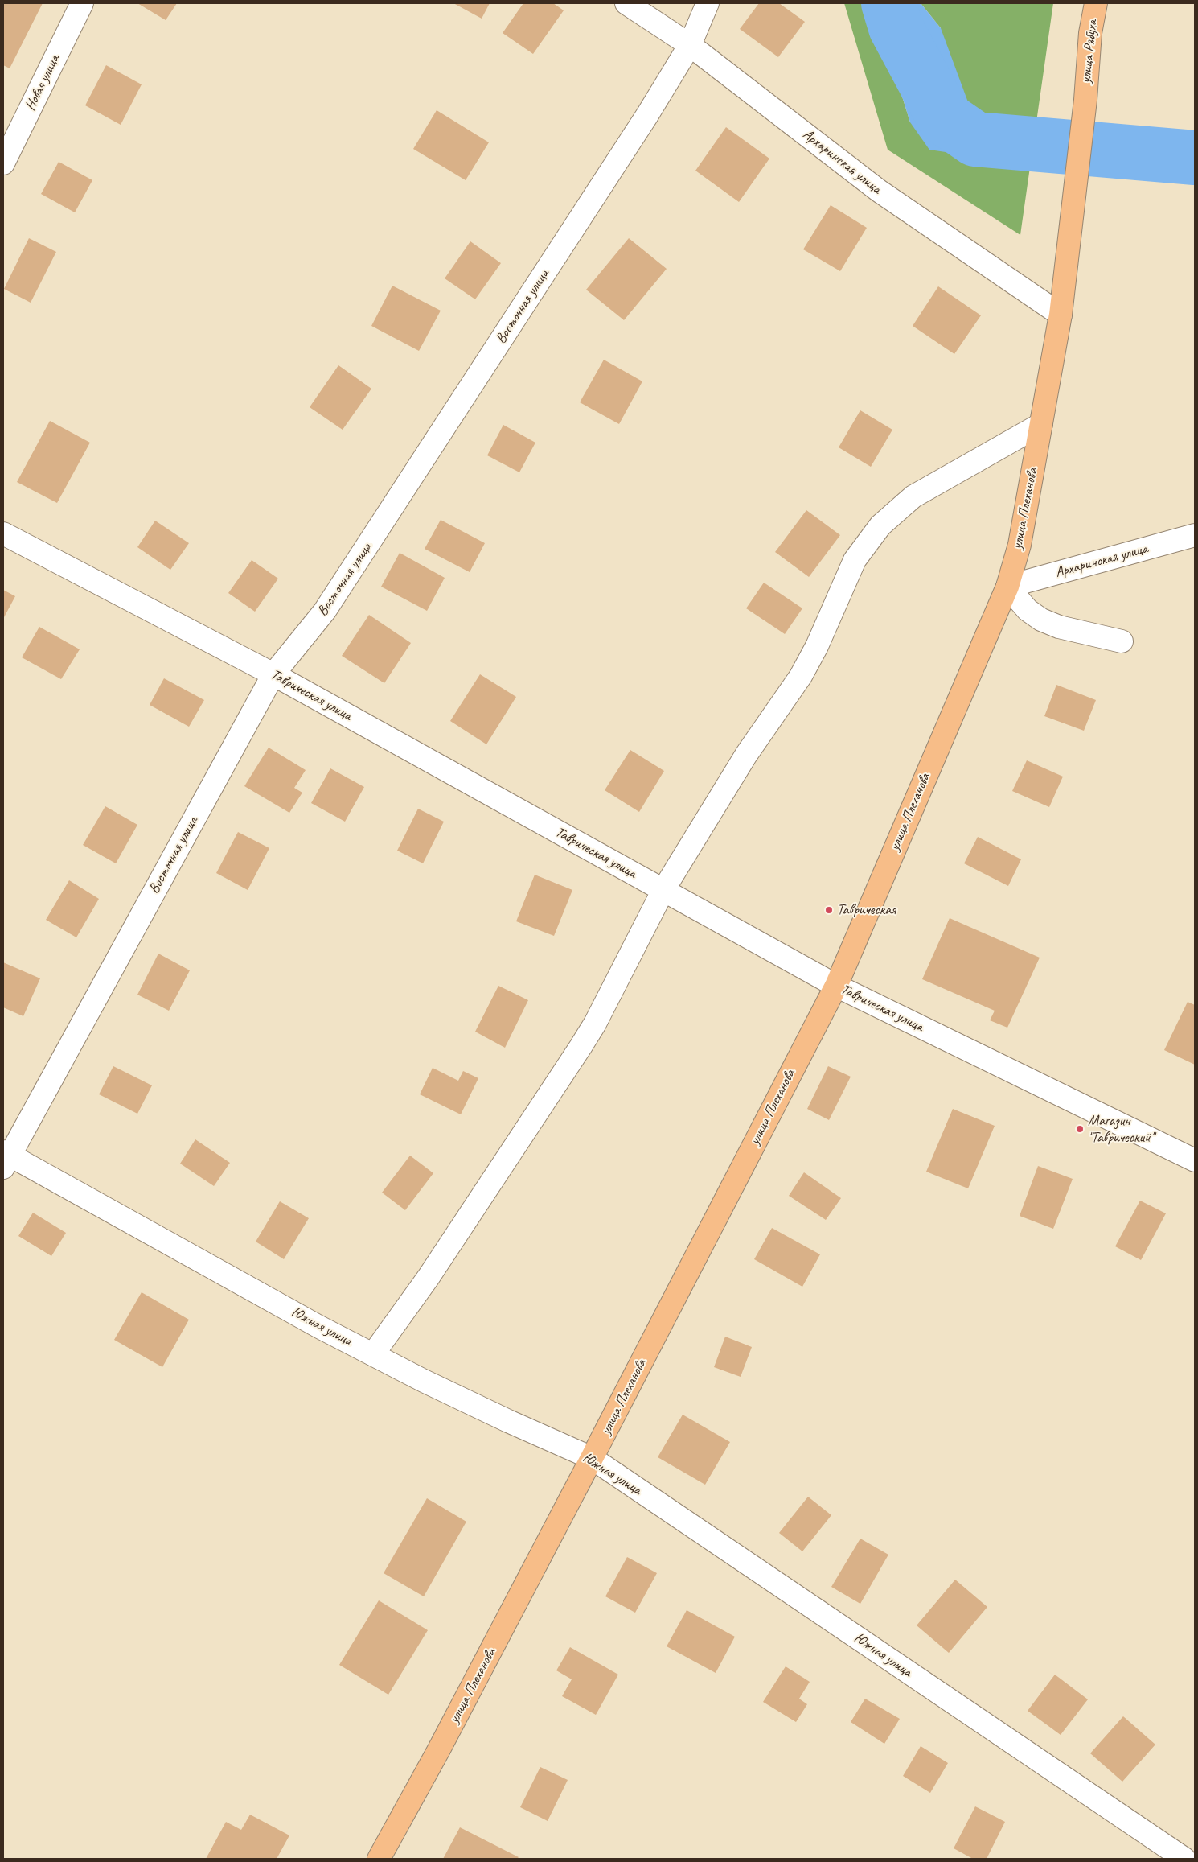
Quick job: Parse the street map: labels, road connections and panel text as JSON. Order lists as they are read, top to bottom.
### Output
{
  "streets": {
    "main road": ["улица Рябуха", "улица Плеханова"],
    "street": [
      "Новая улица",
      "Архаринская улица",
      "Восточная улица",
      "Таврическая улица",
      "Южная улица"
    ]
  },
  "crossings": [
    ["улица Рябуха", "улица Плеханова"],
    ["Архаринская улица", "Восточная улица"],
    ["Архаринская улица", "улица Плеханова"],
    ["Восточная улица", "Таврическая улица"],
    ["Восточная улица", "Южная улица"],
    ["улица Плеханова", "Таврическая улица"],
    ["улица Плеханова", "Южная улица"]
  ],
  "places": ["Таврическая", "Магазин \"Таврический\""]
}
